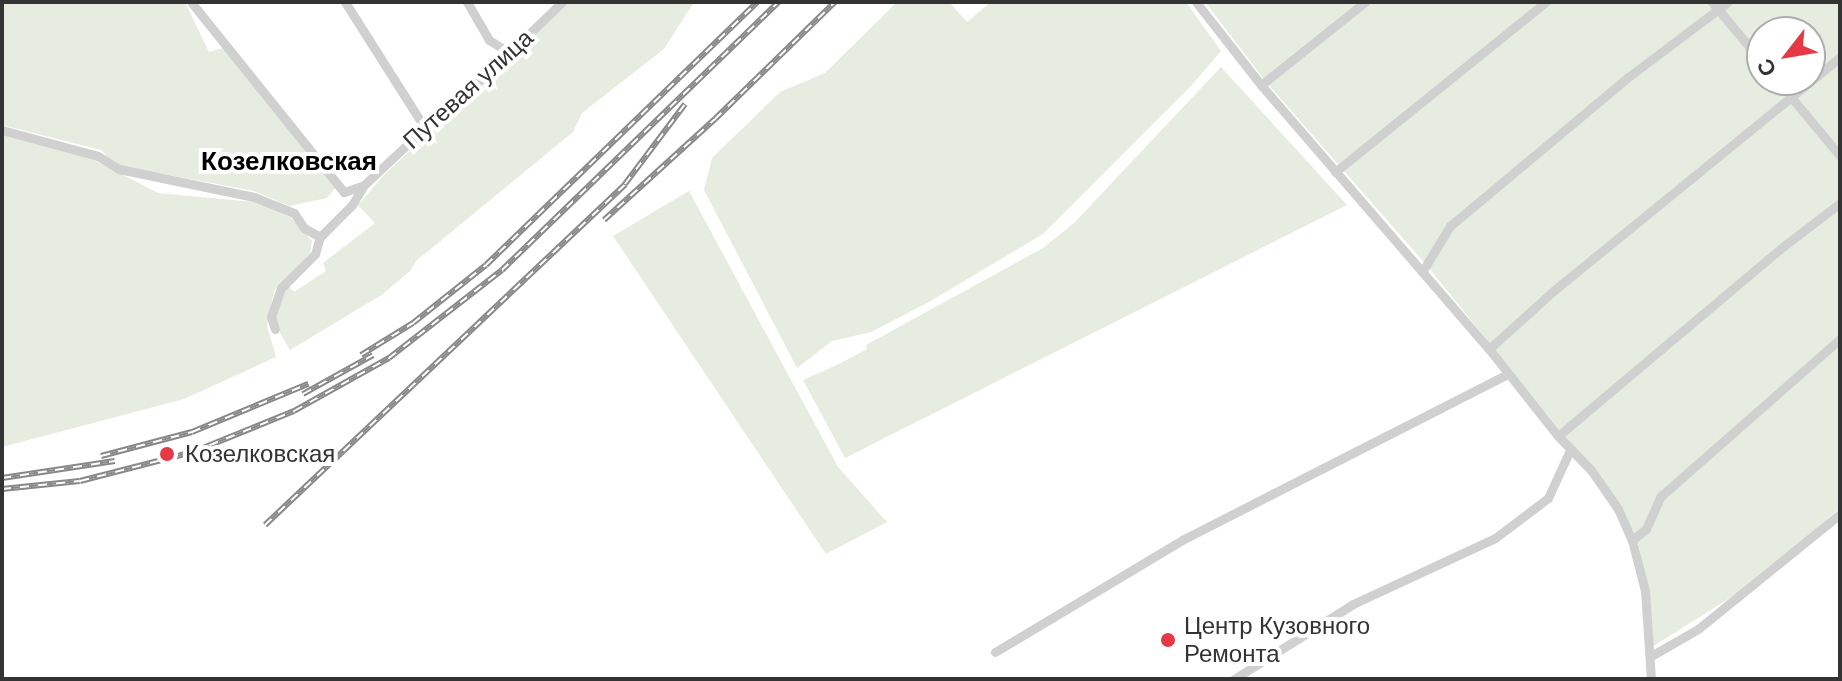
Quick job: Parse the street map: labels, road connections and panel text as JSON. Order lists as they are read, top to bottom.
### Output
{
  "streets": {
    "street": ["Путевая улица"]
  },
  "districts": ["Козелковская"],
  "places": ["Козелковская", "Центр Кузовного Ремонта"],
  "north": "bottom left"
}
